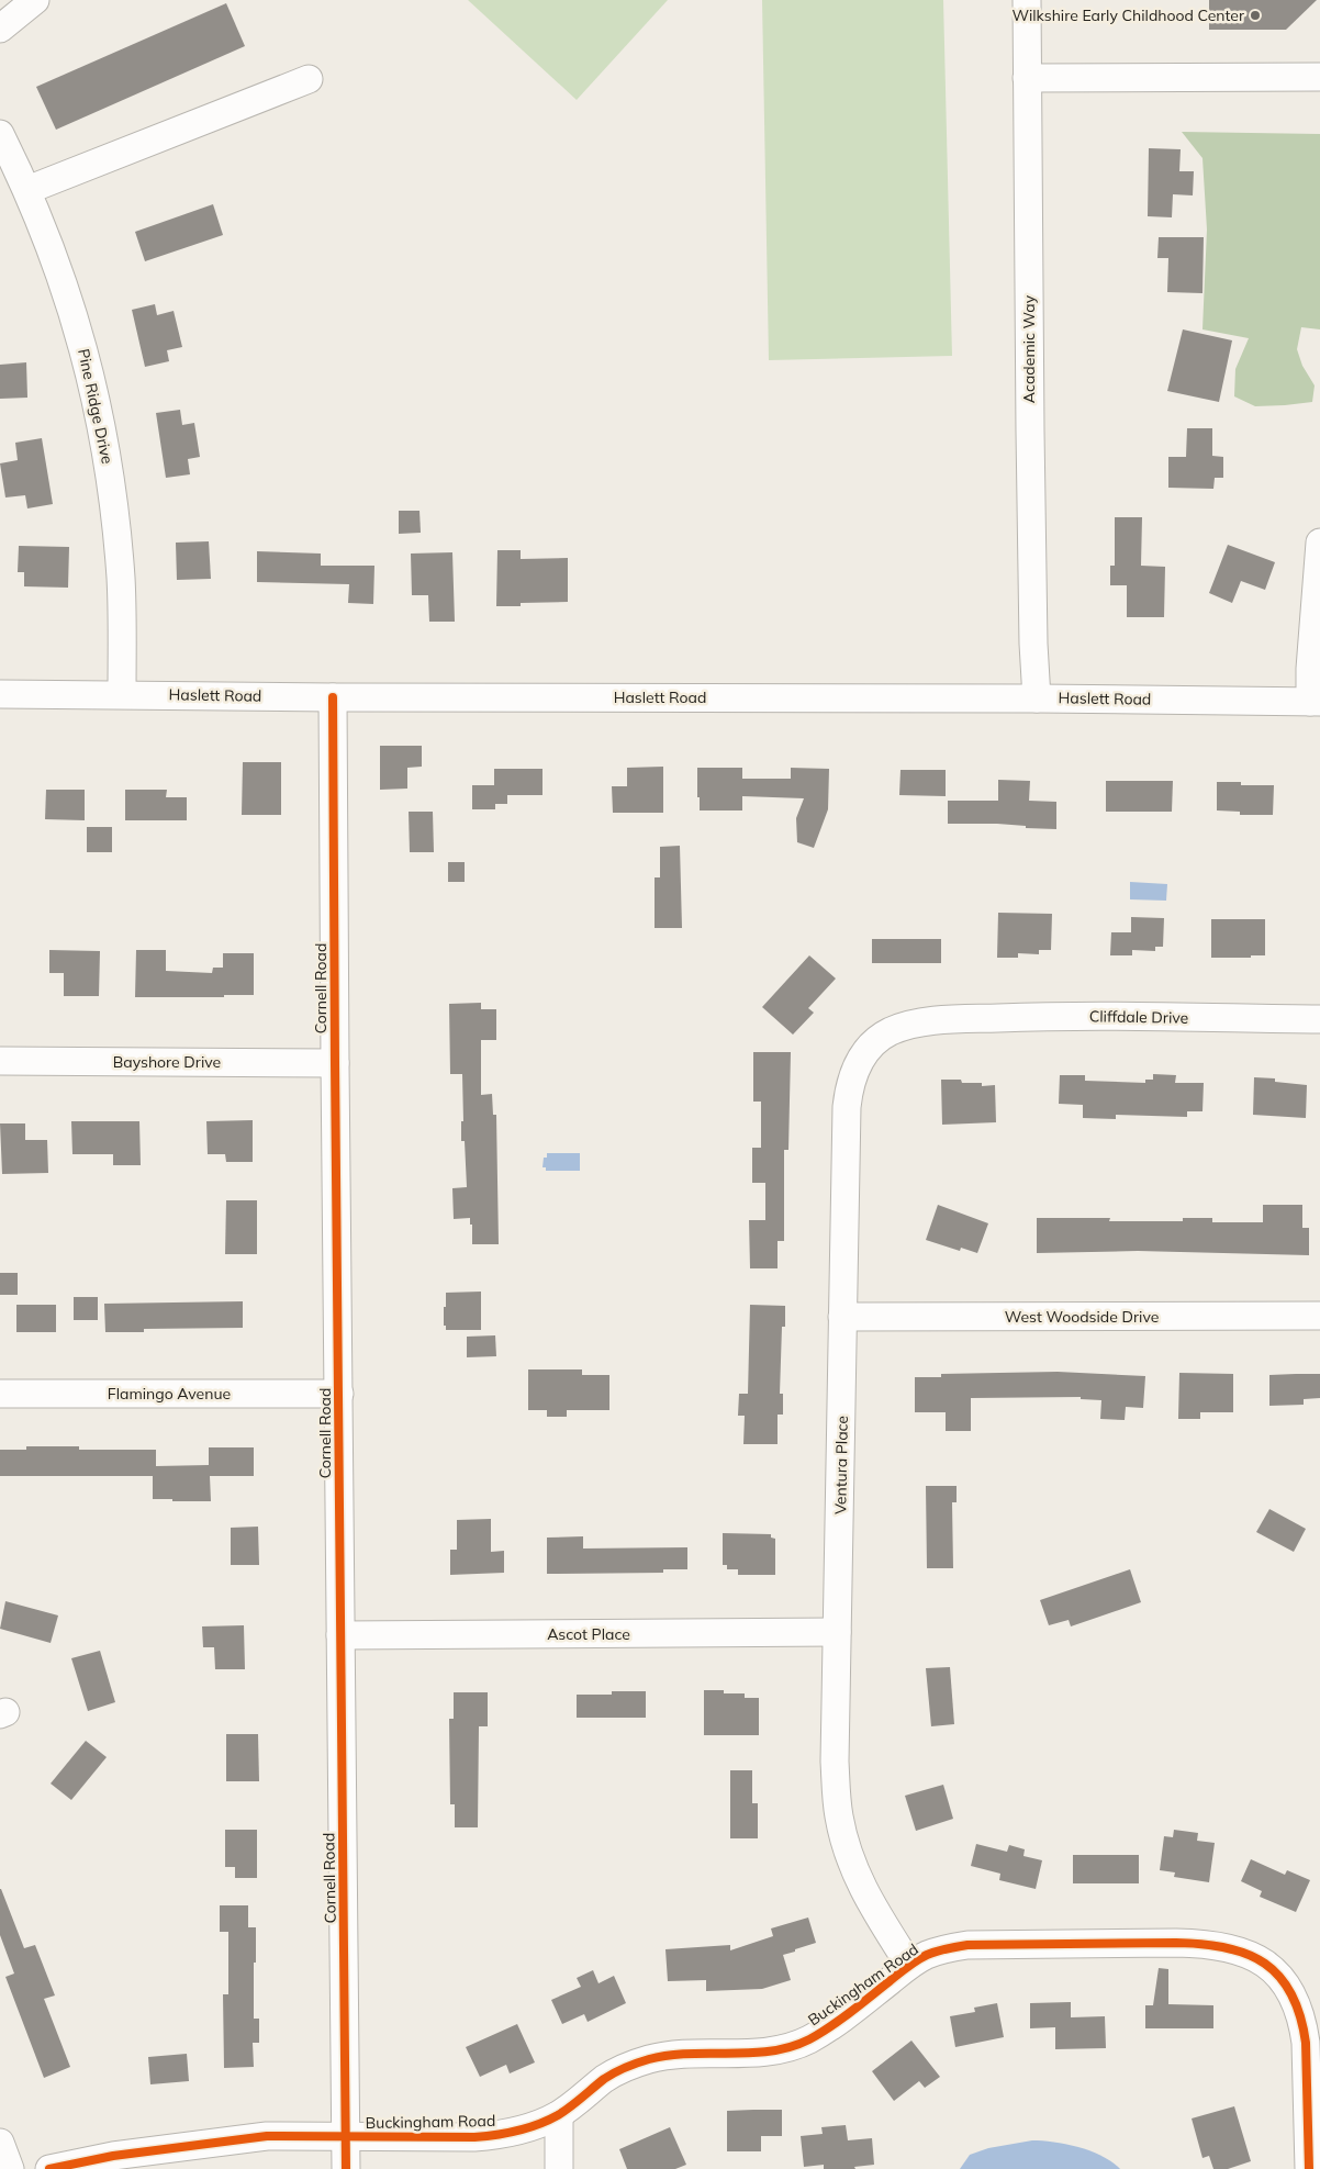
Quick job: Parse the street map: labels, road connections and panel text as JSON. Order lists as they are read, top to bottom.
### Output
{
  "streets": {
    "street": [
      "Academic Way",
      "Pine Ridge Drive",
      "Haslett Road",
      "Cornell Road",
      "Cliffdale Drive",
      "Bayshore Drive",
      "West Woodside Drive",
      "Flamingo Avenue",
      "Ventura Place",
      "Ascot Place",
      "Buckingham Road"
    ]
  },
  "crossings": [
    ["Academic Way", "Haslett Road"],
    ["Pine Ridge Drive", "Haslett Road"],
    ["Haslett Road", "Cornell Road"],
    ["Cornell Road", "Bayshore Drive"],
    ["Cornell Road", "Flamingo Avenue"],
    ["Cornell Road", "Ascot Place"],
    ["Cornell Road", "Buckingham Road"],
    ["Cliffdale Drive", "Ventura Place"],
    ["West Woodside Drive", "Ventura Place"],
    ["Ventura Place", "Ascot Place"],
    ["Ventura Place", "Buckingham Road"]
  ],
  "places": ["Wilkshire Early Childhood Center"]
}
